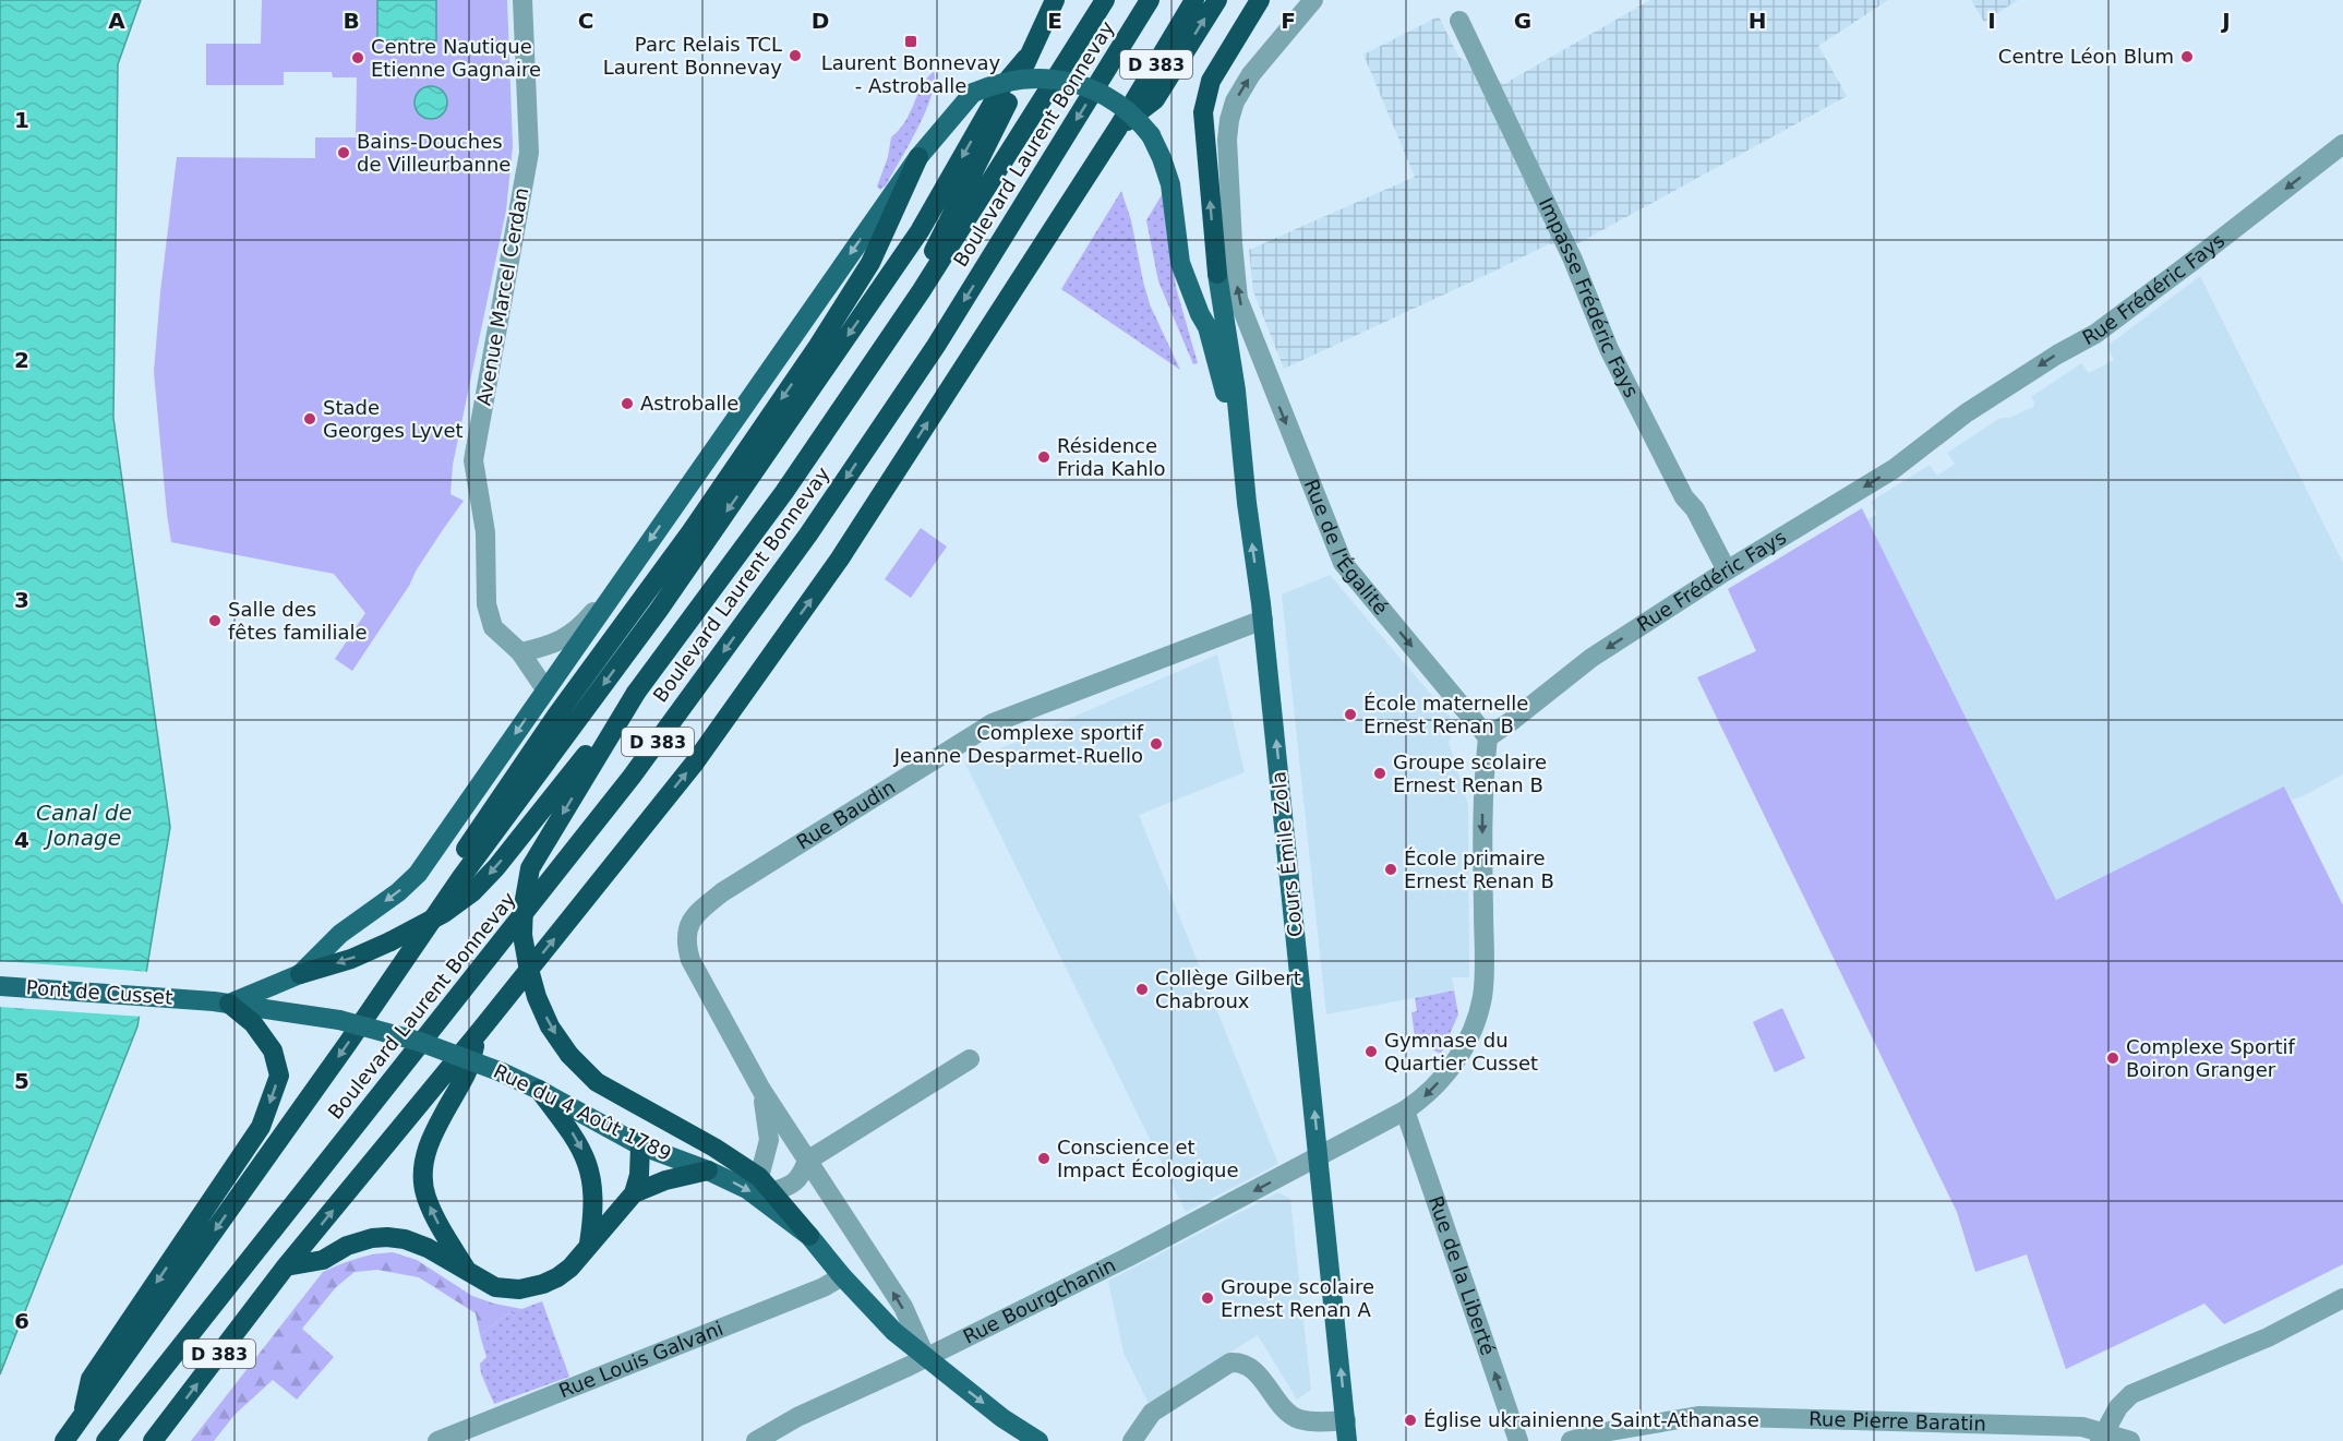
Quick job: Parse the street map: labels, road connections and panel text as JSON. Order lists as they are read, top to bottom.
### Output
{
  "streets": {
    "highway": ["D 383", "Boulevard Laurent Bonnevay"],
    "main road": ["Cours Émile Zola", "Pont de Cusset", "Rue du 4 Août 1789"],
    "street": [
      "Rue Frédéric Fays",
      "Avenue Marcel Cerdan",
      "Impasse Frédéric Fays",
      "Rue de l'Égalité",
      "Rue Baudin",
      "Rue de la Liberté",
      "Rue Bourgchanin",
      "Rue Louis Galvani",
      "Rue Pierre Baratin"
    ]
  },
  "crossings": [
    ["Rue Frédéric Fays", "Impasse Frédéric Fays"],
    ["Rue Frédéric Fays", "Rue de l'Égalité"],
    ["Rue Baudin", "Cours Émile Zola"],
    ["Cours Émile Zola", "Rue Bourgchanin"],
    ["Pont de Cusset", "Rue du 4 Août 1789"],
    ["Rue du 4 Août 1789", "Rue Bourgchanin"],
    ["Rue du 4 Août 1789", "Rue Louis Galvani"]
  ],
  "one_way": [
    "Rue Frédéric Fays",
    "Cours Émile Zola",
    "Rue de la Liberté",
    "Rue Bourgchanin"
  ],
  "water": ["Canal de Jonage"],
  "places": {
    "transit": ["Laurent Bonnevay - Astroballe"],
    "other": [
      "Parc Relais TCL Laurent Bonnevay",
      "Centre Léon Blum",
      "Centre Nautique Etienne Gagnaire",
      "Bains-Douches de Villeurbanne",
      "Astroballe",
      "Stade Georges Lyvet",
      "Résidence Frida Kahlo",
      "Salle des fêtes familiale",
      "École maternelle Ernest Renan B",
      "Complexe sportif Jeanne Desparmet-Ruello",
      "Groupe scolaire Ernest Renan B",
      "École primaire Ernest Renan B",
      "Collège Gilbert Chabroux",
      "Gymnase du Quartier Cusset",
      "Complexe Sportif Boiron Granger",
      "Conscience et Impact Écologique",
      "Groupe scolaire Ernest Renan A",
      "Église ukrainienne Saint-Athanase"
    ]
  },
  "grid": {
    "columns": [
      "A",
      "B",
      "C",
      "D",
      "E",
      "F",
      "G",
      "H",
      "I",
      "J"
    ],
    "rows": [
      "1",
      "2",
      "3",
      "4",
      "5",
      "6"
    ]
  }
}
